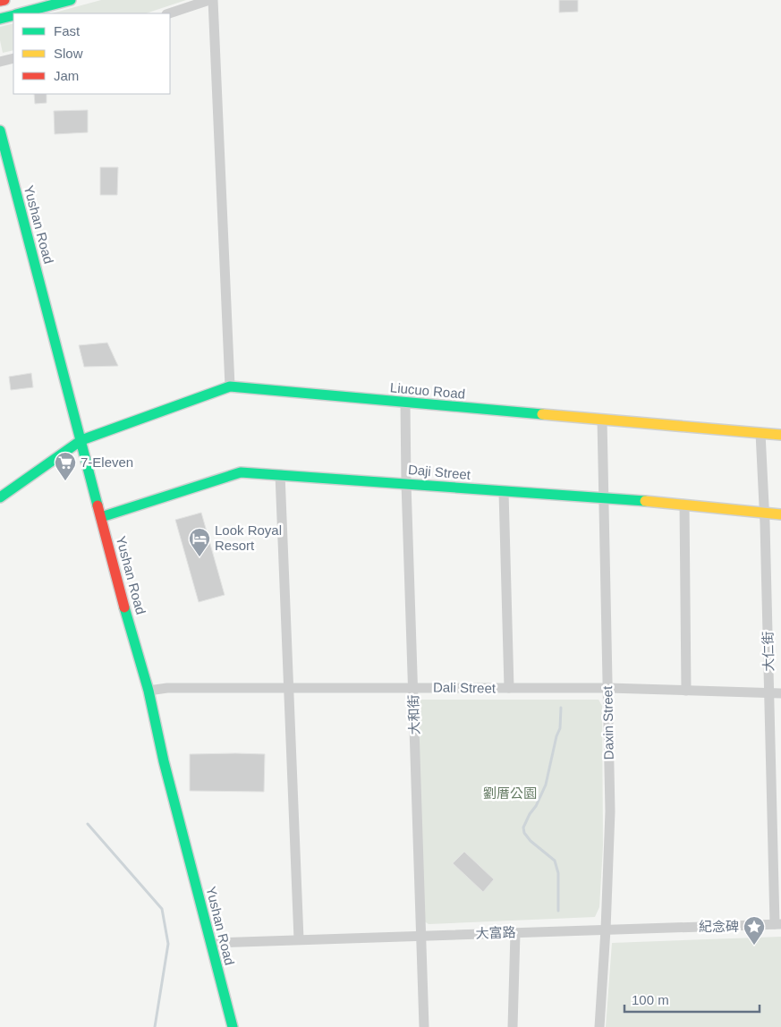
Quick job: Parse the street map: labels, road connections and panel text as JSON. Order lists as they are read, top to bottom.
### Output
{
  "streets": {
    "street": [
      "Yushan Road",
      "Liucuo Road",
      "Daji Street",
      "大仁街",
      "Dali Street",
      "大和街",
      "Daxin Street",
      "大富路"
    ]
  },
  "crossings": [
    ["Yushan Road", "Liucuo Road"],
    ["Yushan Road", "Daji Street"],
    ["Yushan Road", "Dali Street"],
    ["Yushan Road", "大富路"],
    ["Liucuo Road", "大仁街"],
    ["Liucuo Road", "大和街"],
    ["Liucuo Road", "Daxin Street"],
    ["Daji Street", "大仁街"],
    ["Daji Street", "大和街"],
    ["Daji Street", "Daxin Street"],
    ["大仁街", "Dali Street"],
    ["大仁街", "大富路"],
    ["Dali Street", "大和街"],
    ["Dali Street", "Daxin Street"],
    ["大和街", "大富路"],
    ["Daxin Street", "大富路"]
  ],
  "parks": ["劉厝公園"],
  "places": {
    "supermarket": ["7-Eleven"],
    "hotel": ["Look Royal Resort"],
    "place": ["紀念碑"]
  },
  "legend": ["Fast", "Slow", "Jam"],
  "scale_bar": "100 m"
}
